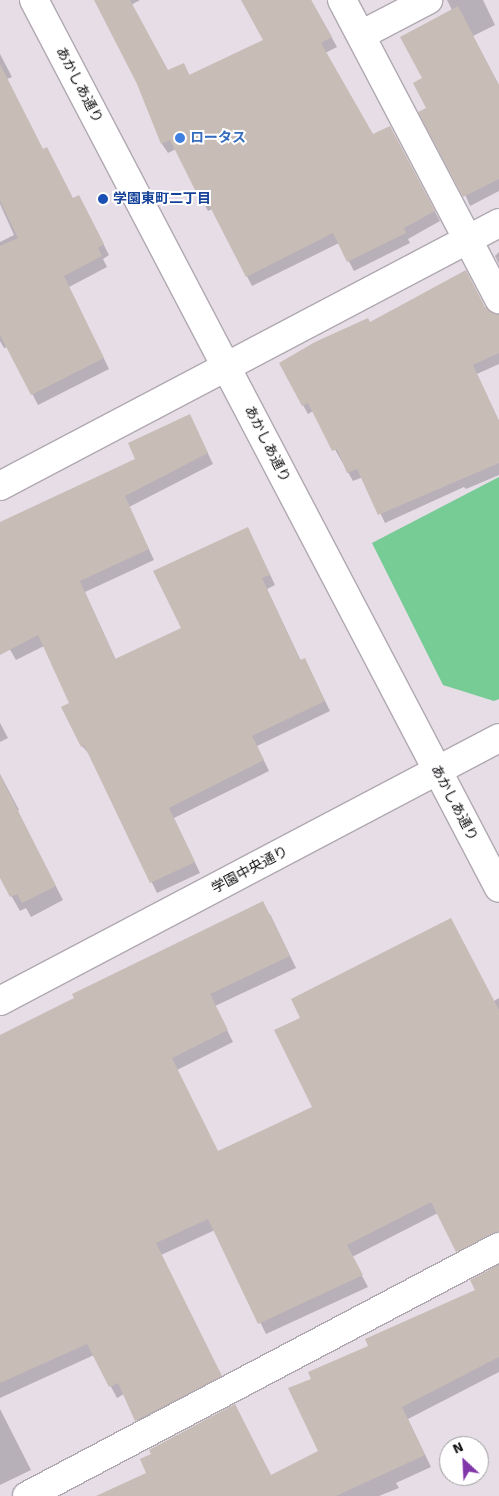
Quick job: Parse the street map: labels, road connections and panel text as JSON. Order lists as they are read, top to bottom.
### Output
{
  "streets": {
    "street": ["あかしあ通り", "学園中央通り"]
  },
  "crossings": [
    ["あかしあ通り", "学園中央通り"]
  ],
  "places": ["ロータス", "学園東町二丁目"],
  "north": "top left"
}
